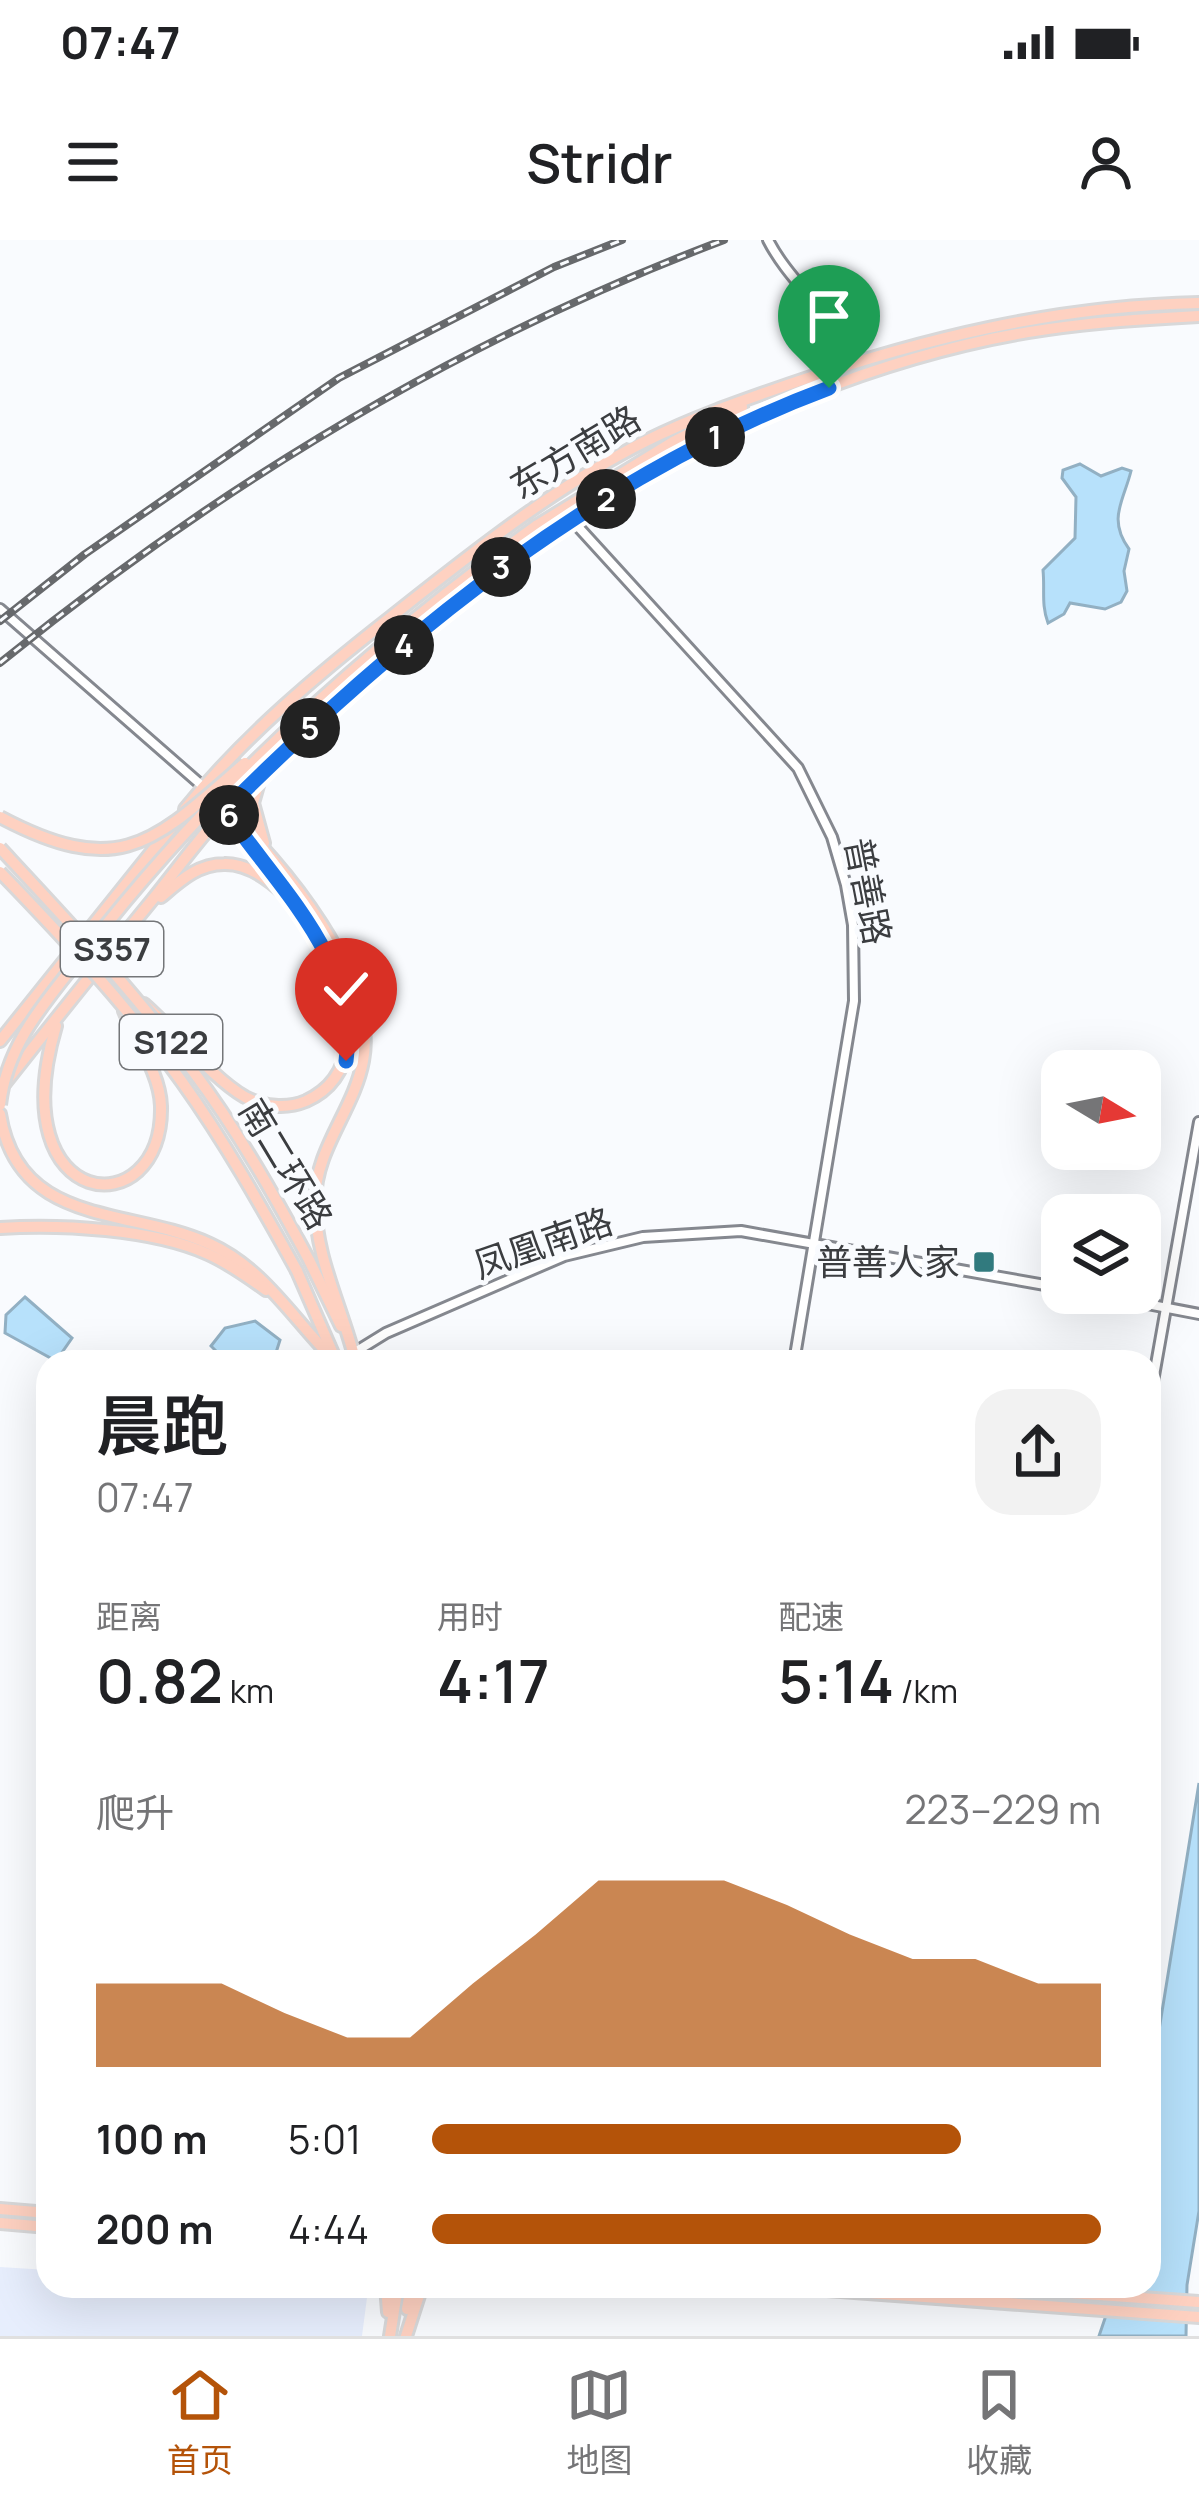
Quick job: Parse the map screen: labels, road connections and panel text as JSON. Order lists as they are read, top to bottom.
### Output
{
  "streets": {
    "main road": [
      "东方南路",
      "S357",
      "S122",
      "南二环路"
    ],
    "street": ["普善路", "凤凰南路"]
  },
  "crossings": [
    ["东方南路", "普善路"],
    ["东方南路", "S357"],
    ["普善路", "凤凰南路"]
  ],
  "places": {
    "transit": ["普善人家"]
  },
  "north": "right",
  "page": {
    "status": "07:47",
    "header": "Stridr",
    "pins": [
      "1",
      "2",
      "3",
      "4",
      "5",
      "6"
    ],
    "heading": ["晨跑", "07:47"],
    "stats": [
      ["距离", "0.82 km"],
      ["用时", "4:17"],
      ["配速", "5:14 /km"]
    ],
    "chart": ["爬升", "223–229 m"],
    "list": [
      {
        "name": "100 m",
        "note": "5:01"
      },
      {
        "name": "200 m",
        "note": "4:44"
      }
    ],
    "tabs": ["首页", "地图", "收藏"]
  }
}
